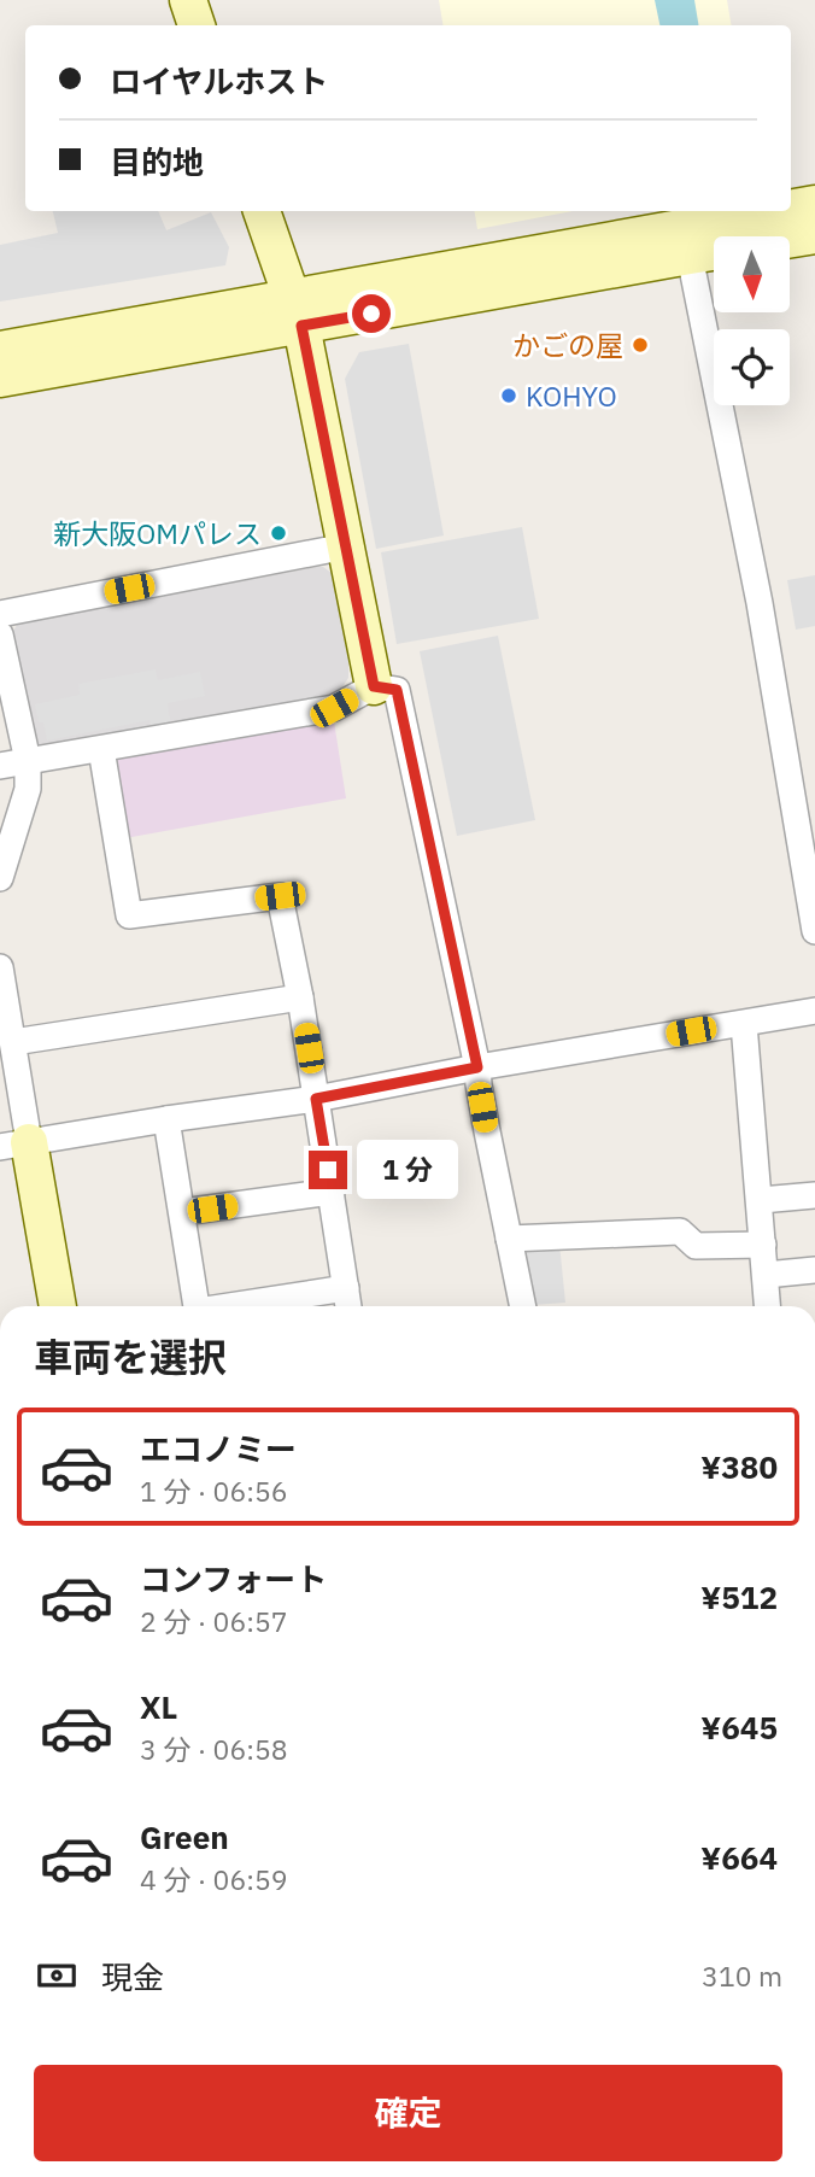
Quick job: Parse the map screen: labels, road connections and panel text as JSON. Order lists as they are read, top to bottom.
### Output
{
  "places": ["かごの屋", "KOHYO", "新大阪OMパレス"],
  "north": "bottom",
  "page": {
    "banner": ["ロイヤルホスト", "目的地"],
    "bubble": "1 分",
    "heading": "車両を選択",
    "list": [
      {
        "name": "エコノミー",
        "note": "1 分 · 06:56",
        "value": "¥380"
      },
      {
        "name": "コンフォート",
        "note": "2 分 · 06:57",
        "value": "¥512"
      },
      {
        "name": "XL",
        "note": "3 分 · 06:58",
        "value": "¥645"
      },
      {
        "name": "Green",
        "note": "4 分 · 06:59",
        "value": "¥664"
      }
    ],
    "pay": ["現金", "310 m"],
    "buttons": "確定"
  }
}
